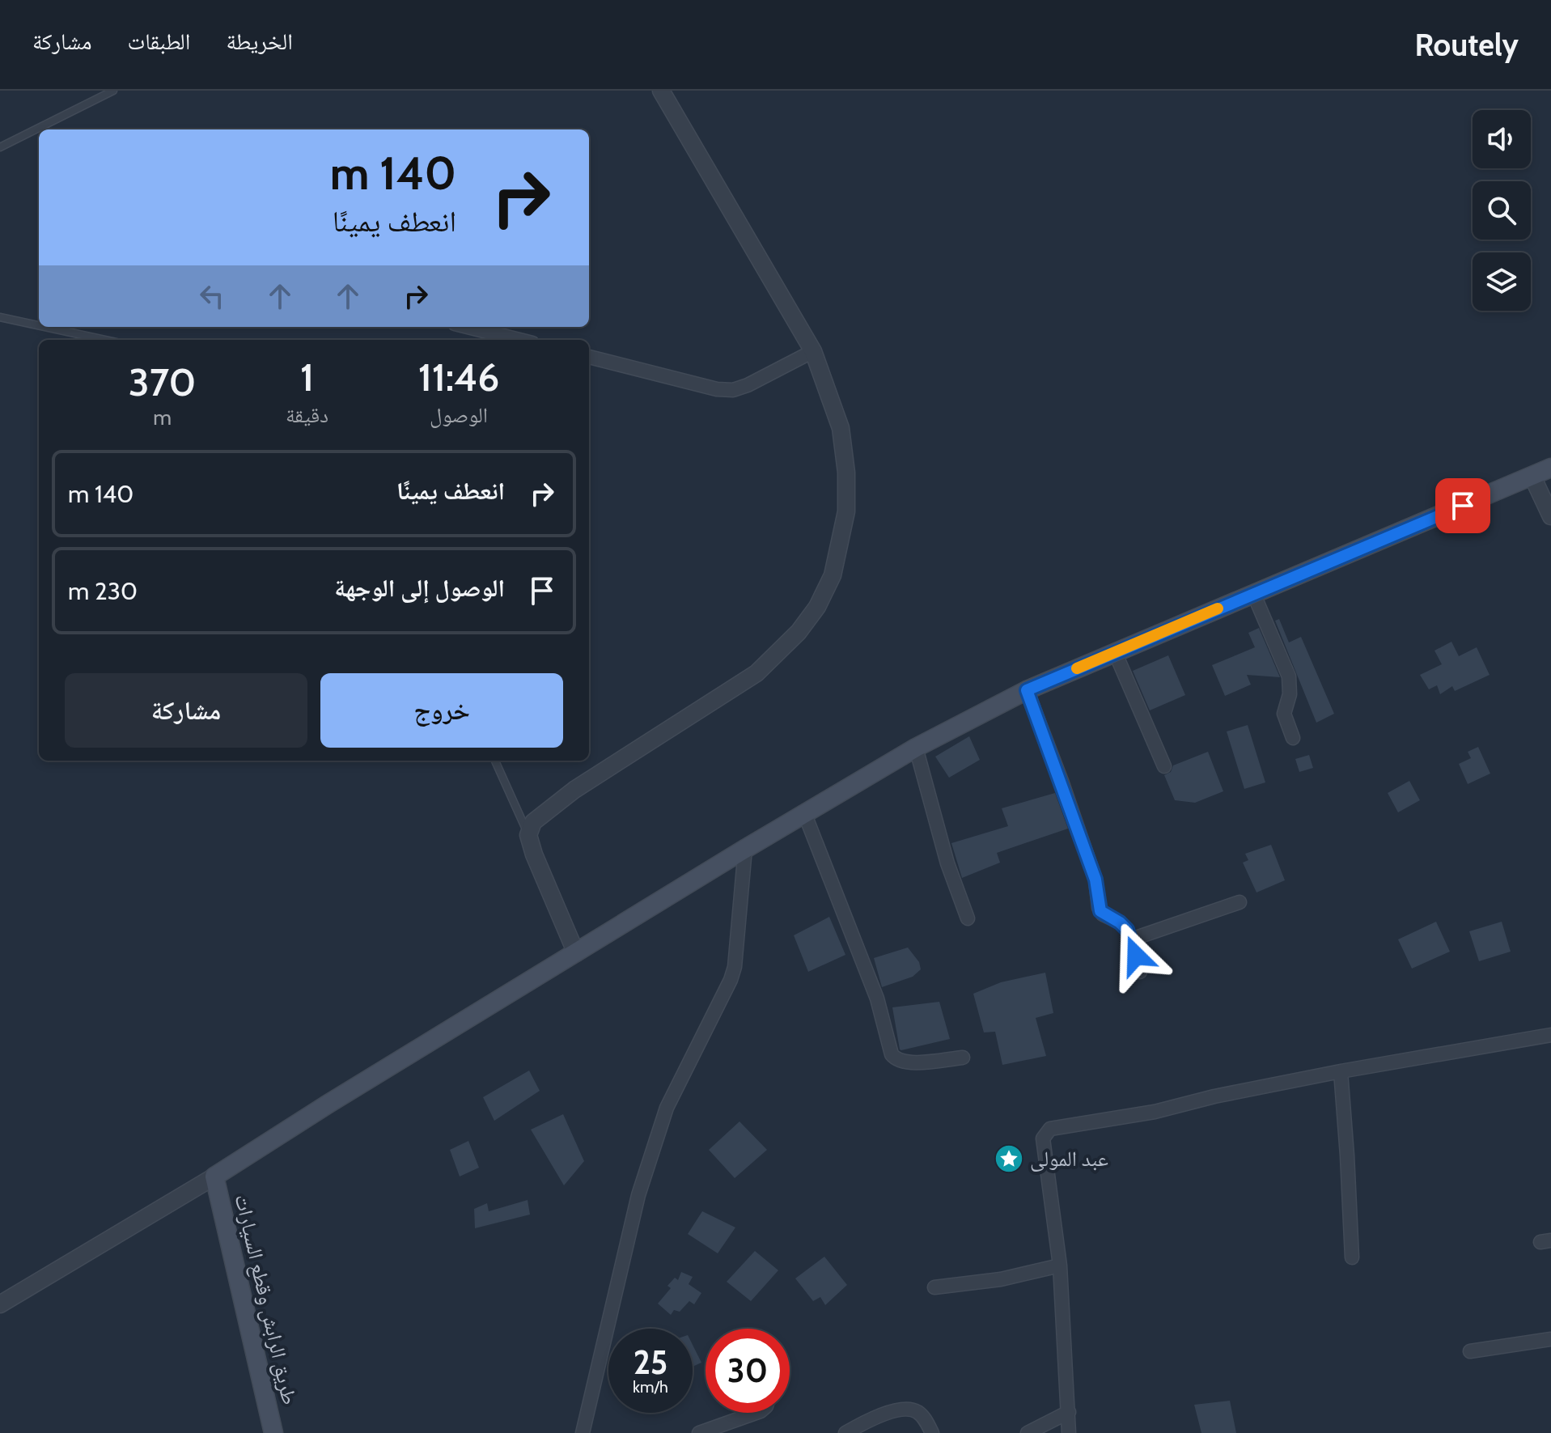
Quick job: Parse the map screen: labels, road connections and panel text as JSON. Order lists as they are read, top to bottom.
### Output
{
  "streets": {
    "main road": ["طريق الرابش وقطع السيارات"]
  },
  "places": {
    "place": ["عبد المولى"]
  },
  "page": {
    "header": "Routely",
    "nav": ["الخريطة", "الطبقات", "مشاركة"],
    "turn": ["140 m", "انعطف يمينًا"],
    "eta": [
      "11:46",
      "الوصول",
      "1",
      "دقيقة",
      "370",
      "m"
    ],
    "list": [
      {
        "name": "انعطف يمينًا",
        "value": "140 m"
      },
      {
        "name": "الوصول إلى الوجهة",
        "value": "230 m"
      }
    ],
    "buttons": ["خروج", "مشاركة"],
    "speed": "25 km/h",
    "limit": "30"
  }
}
